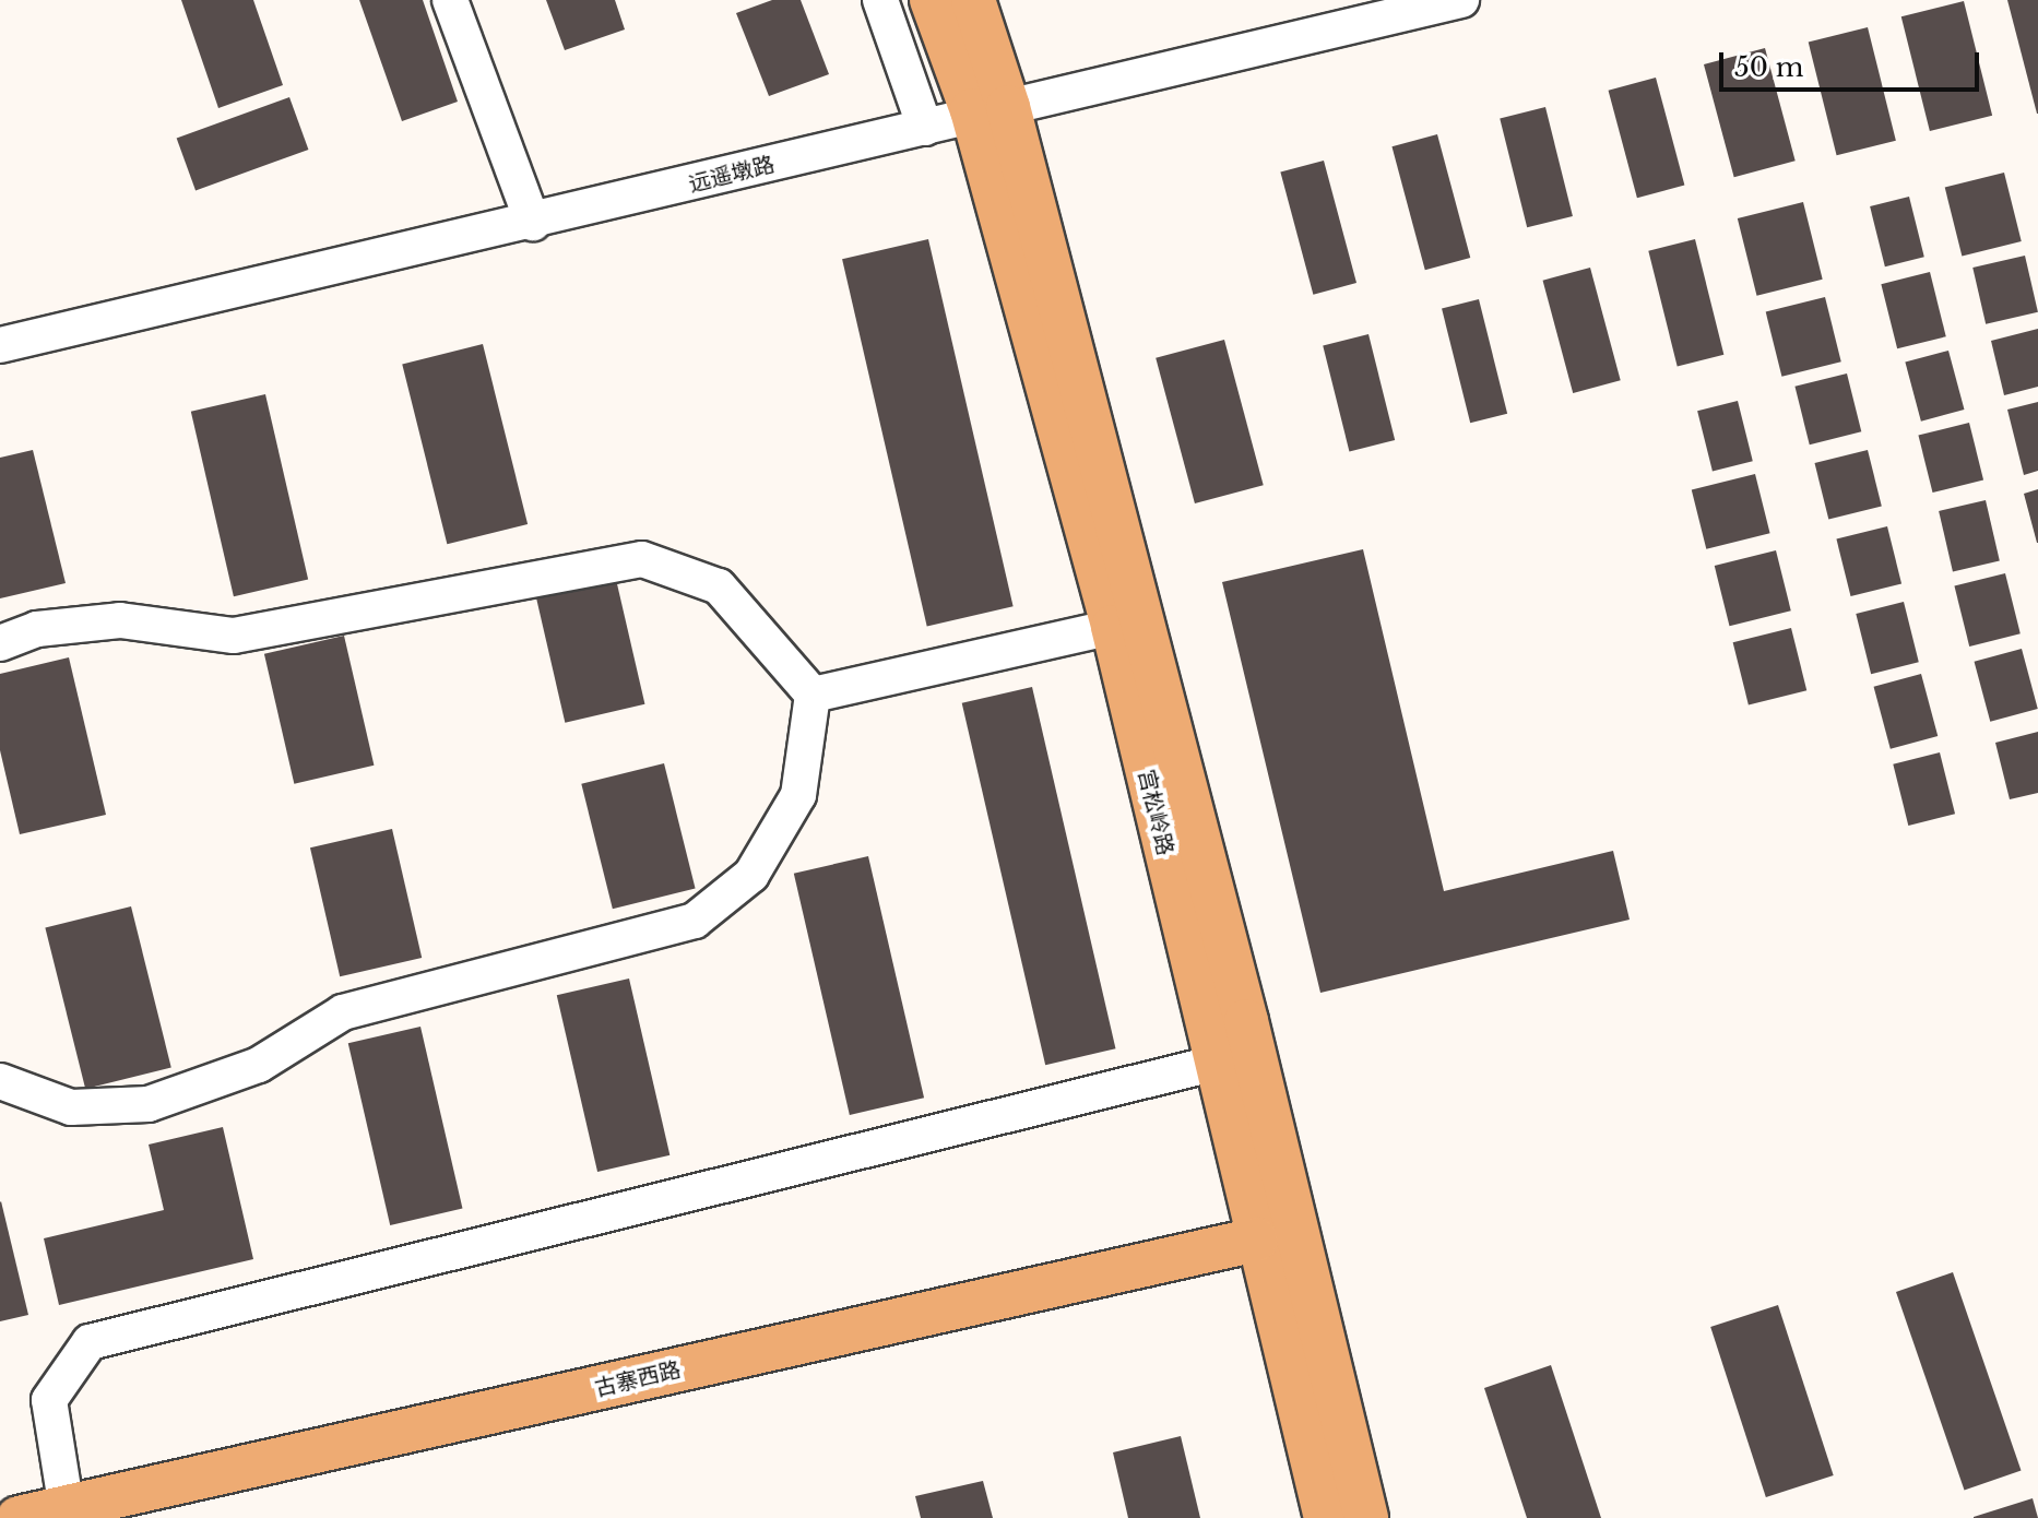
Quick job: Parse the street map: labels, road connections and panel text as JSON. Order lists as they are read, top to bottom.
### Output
{
  "streets": {
    "main road": ["宫松岭路", "古寨西路"],
    "street": ["远遥墩路"]
  },
  "crossings": [
    ["远遥墩路", "宫松岭路"],
    ["宫松岭路", "古寨西路"]
  ],
  "scale_bar": "50 m"
}
